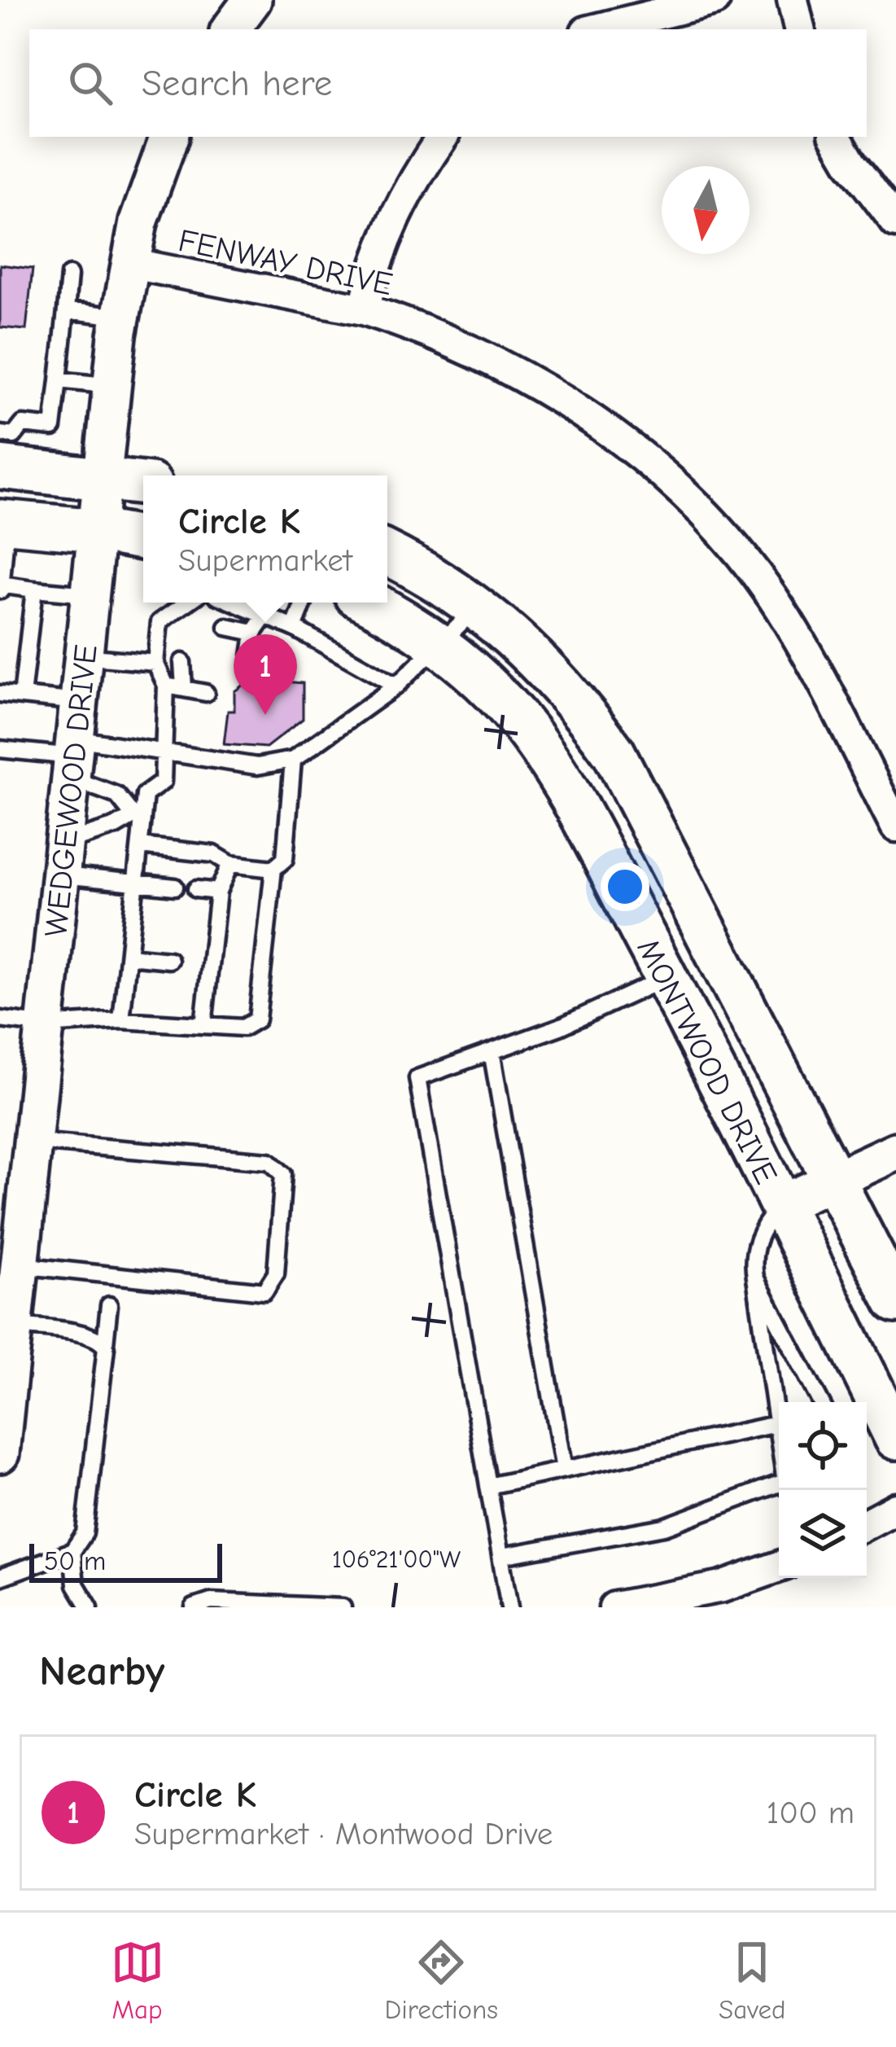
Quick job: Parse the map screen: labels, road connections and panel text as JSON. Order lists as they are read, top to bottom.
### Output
{
  "streets": {
    "main road": ["MONTWOOD DRIVE"],
    "street": ["FENWAY DRIVE", "WEDGEWOOD DRIVE"]
  },
  "crossings": [
    ["FENWAY DRIVE", "WEDGEWOOD DRIVE"]
  ],
  "scale_bar": "50 m",
  "north": "bottom",
  "page": {
    "search": "Search here",
    "popup": ["Circle K", "Supermarket"],
    "pins": "1",
    "scale": "50 m",
    "heading": "Nearby",
    "list": [
      {
        "mark": "1",
        "name": "Circle K",
        "note": "Supermarket · Montwood Drive",
        "value": "100 m"
      }
    ],
    "nav": ["Map", "Directions", "Saved"]
  },
  "coordinates": ["106°21'00\"W"]
}
